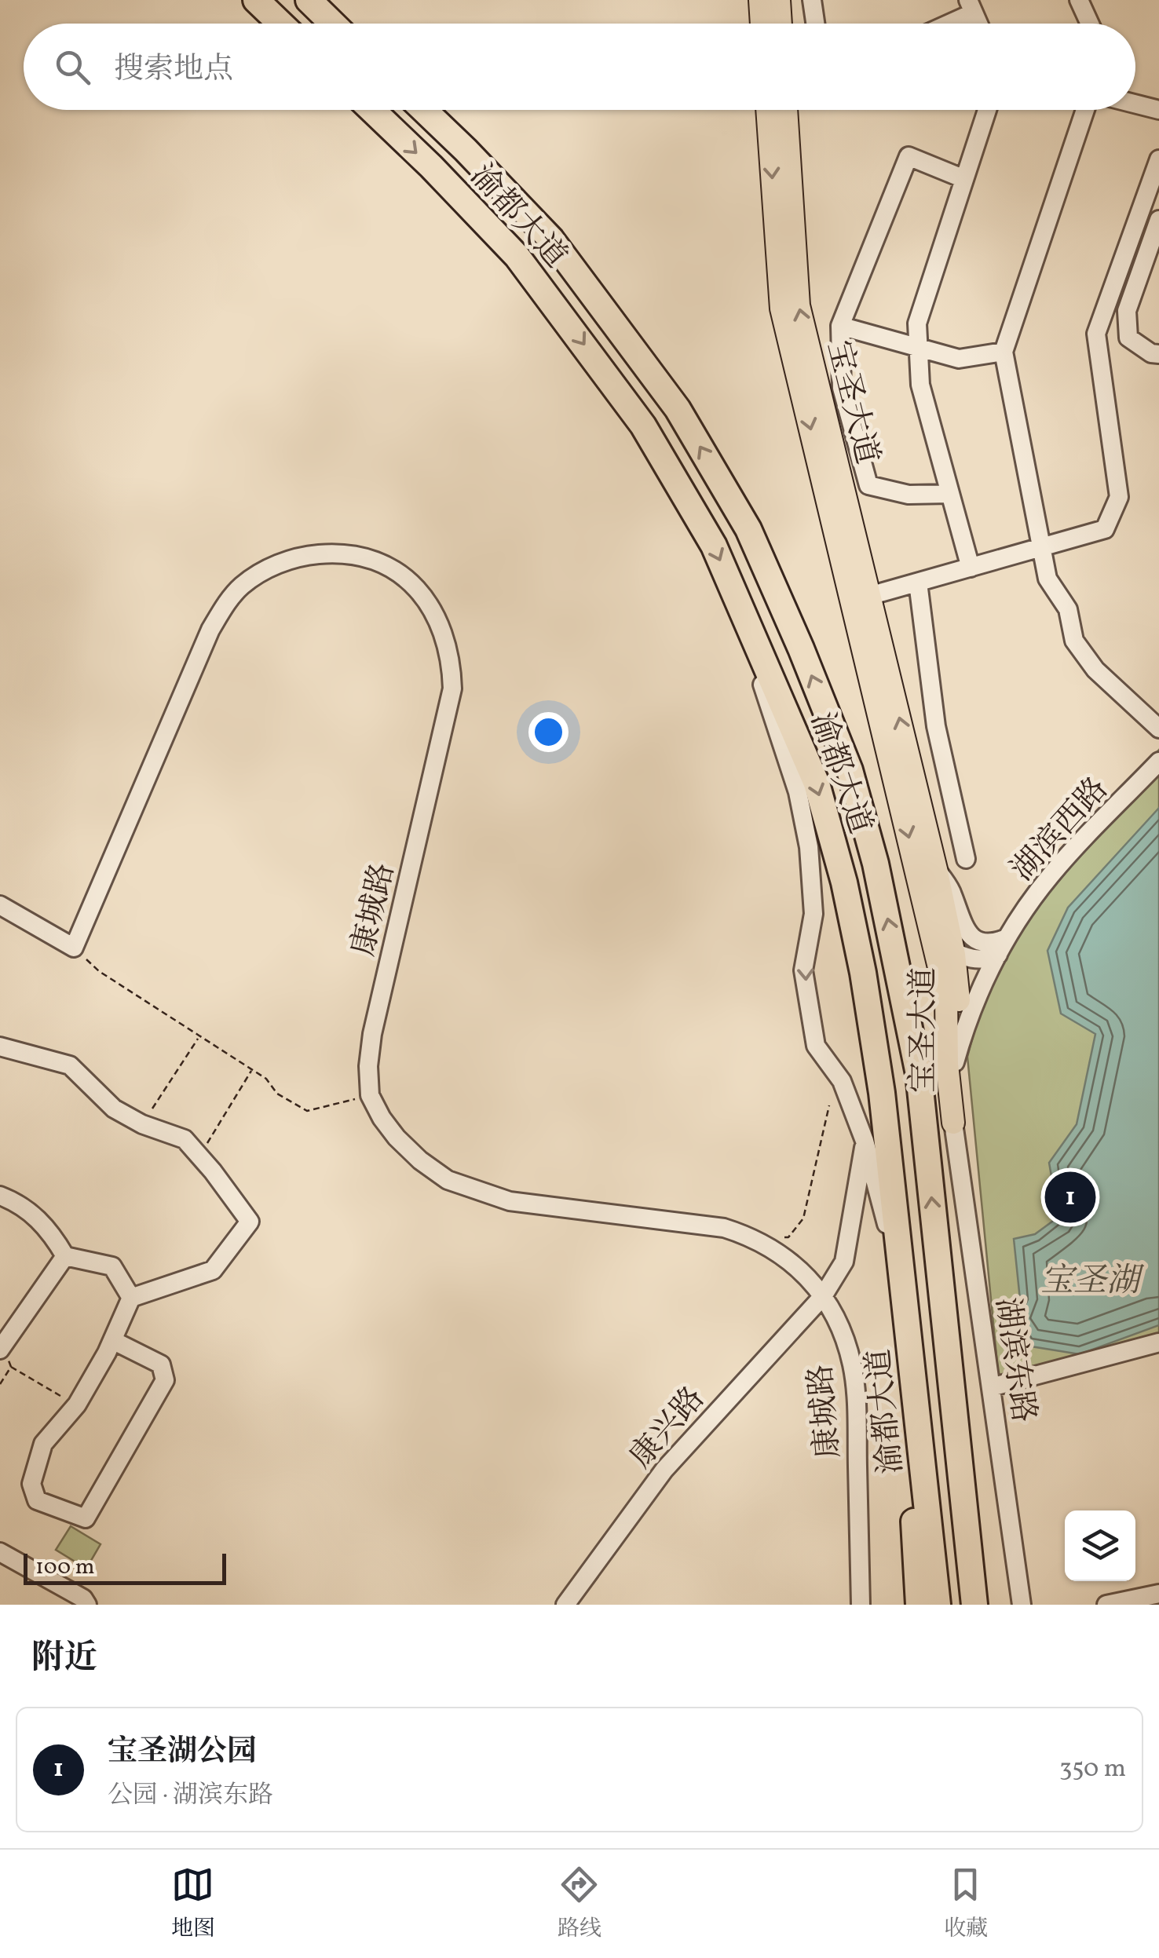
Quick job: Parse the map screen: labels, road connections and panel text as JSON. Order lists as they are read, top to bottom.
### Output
{
  "streets": {
    "highway": ["渝都大道"],
    "main road": ["宝圣大道"],
    "street": [
      "湖滨西路",
      "康城路",
      "湖滨东路",
      "康兴路"
    ]
  },
  "crossings": [
    ["宝圣大道", "湖滨西路"],
    ["宝圣大道", "湖滨东路"],
    ["康城路", "康兴路"]
  ],
  "water": ["宝圣湖"],
  "scale_bar": "100 m",
  "page": {
    "search": "搜索地点",
    "pins": "1",
    "scale": "100 m",
    "heading": "附近",
    "list": [
      {
        "mark": "1",
        "name": "宝圣湖公园",
        "note": "公园 · 湖滨东路",
        "value": "350 m"
      }
    ],
    "nav": ["地图", "路线", "收藏"]
  }
}
